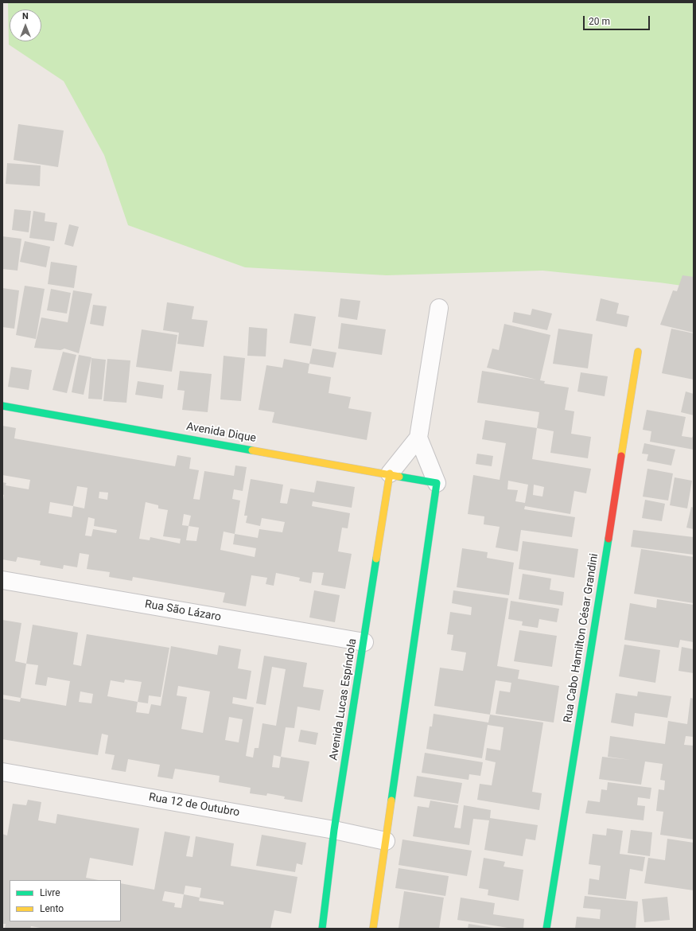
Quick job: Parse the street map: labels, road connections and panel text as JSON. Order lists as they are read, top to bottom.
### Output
{
  "streets": {
    "street": [
      "Avenida Dique",
      "Rua São Lázaro",
      "Rua Cabo Hamilton César Grandini",
      "Avenida Lucas Espíndola",
      "Rua 12 de Outubro"
    ]
  },
  "crossings": [
    ["Avenida Dique", "Avenida Lucas Espíndola"],
    ["Rua São Lázaro", "Avenida Lucas Espíndola"],
    ["Avenida Lucas Espíndola", "Rua 12 de Outubro"]
  ],
  "legend": ["Livre", "Lento"],
  "scale_bar": "20 m",
  "north": "top"
}
